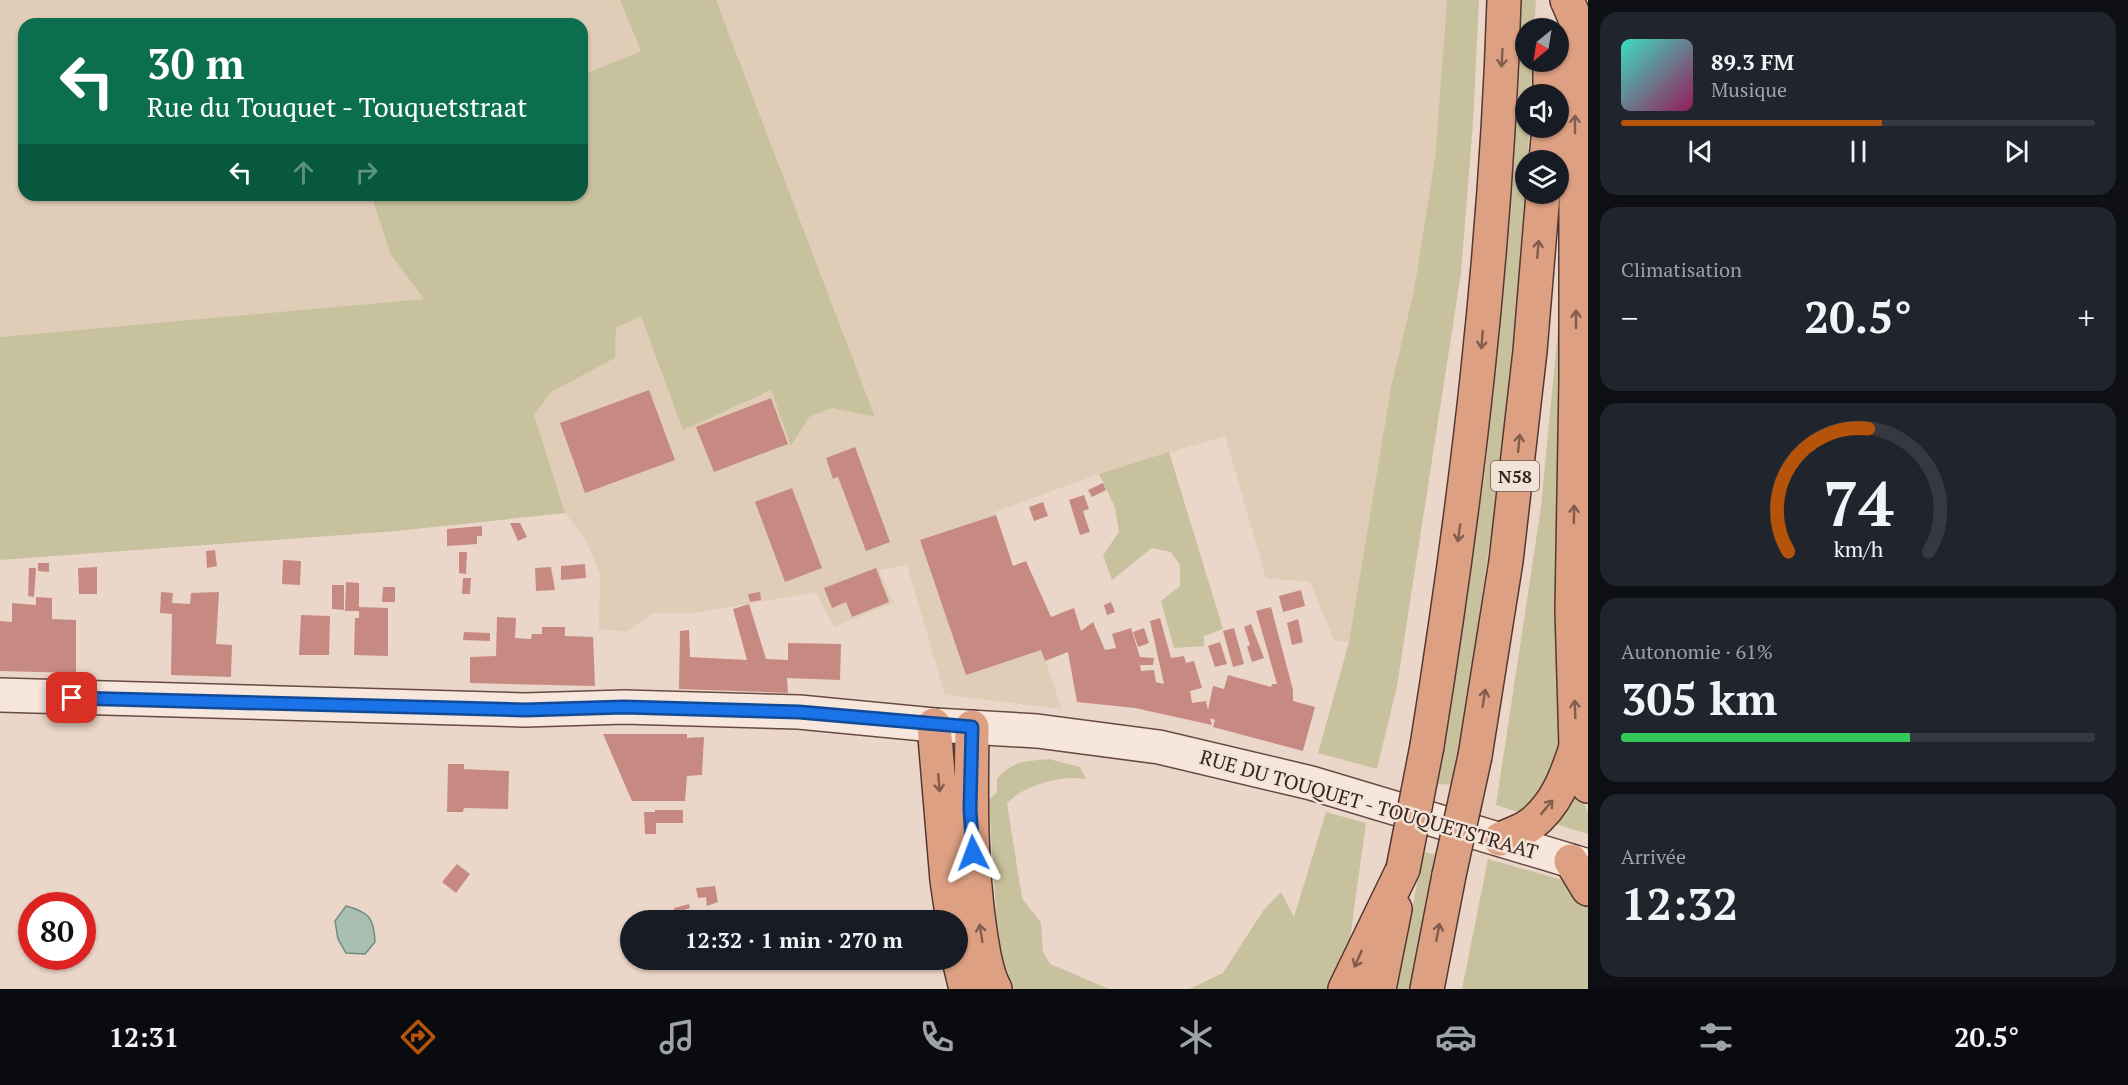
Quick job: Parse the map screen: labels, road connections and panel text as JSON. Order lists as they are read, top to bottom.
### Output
{
  "streets": {
    "highway": ["N58"],
    "main road": ["RUE DU TOUQUET - TOUQUETSTRAAT"]
  },
  "north": "bottom left",
  "page": {
    "turn": ["30 m", "Rue du Touquet - Touquetstraat"],
    "song": ["89.3 FM", "Musique"],
    "tile": [
      "Climatisation",
      ["Autonomie · 61%", "305 km"],
      ["Arrivée", "12:32"]
    ],
    "heat": ["−", "20.5°", "+"],
    "limit": "80",
    "trip": "12:32 · 1 min · 270 m",
    "tabs": ["12:31", "20.5°"],
    "gauge": ["74", "km/h"]
  }
}
